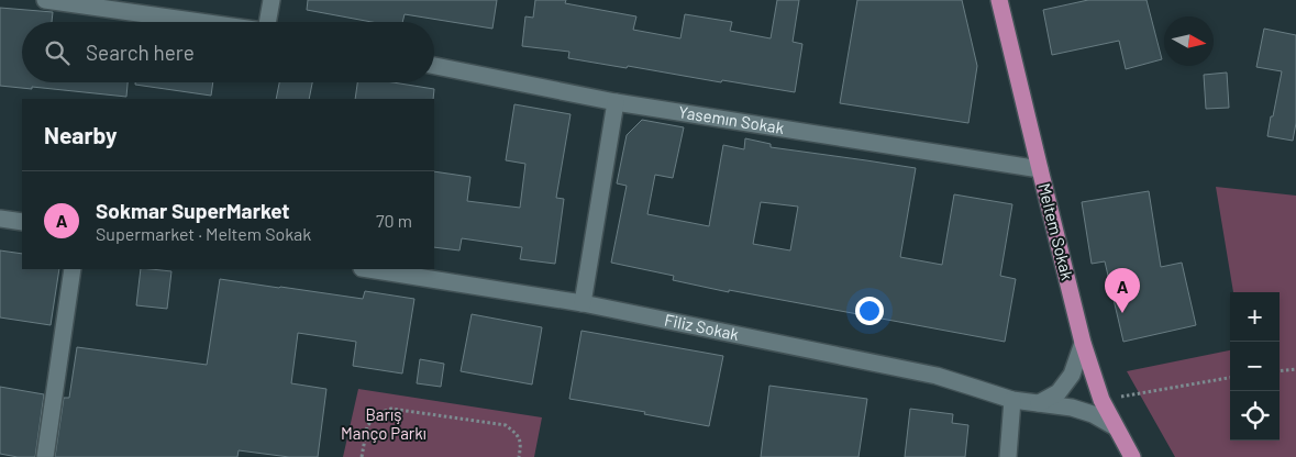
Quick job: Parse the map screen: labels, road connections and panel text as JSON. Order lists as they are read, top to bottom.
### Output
{
  "streets": {
    "main road": ["Meltem Sokak"],
    "street": ["Yasemın Sokak", "Filiz Sokak"]
  },
  "crossings": [
    ["Yasemın Sokak", "Meltem Sokak"],
    ["Meltem Sokak", "Filiz Sokak"]
  ],
  "parks": ["Barış Manço Parkı"],
  "north": "right",
  "page": {
    "search": "Search here",
    "heading": "Nearby",
    "list": [
      {
        "mark": "A",
        "name": "Sokmar SuperMarket",
        "note": "Supermarket · Meltem Sokak",
        "value": "70 m"
      }
    ],
    "pins": "A",
    "map_buttons": ["+", "−"]
  }
}
